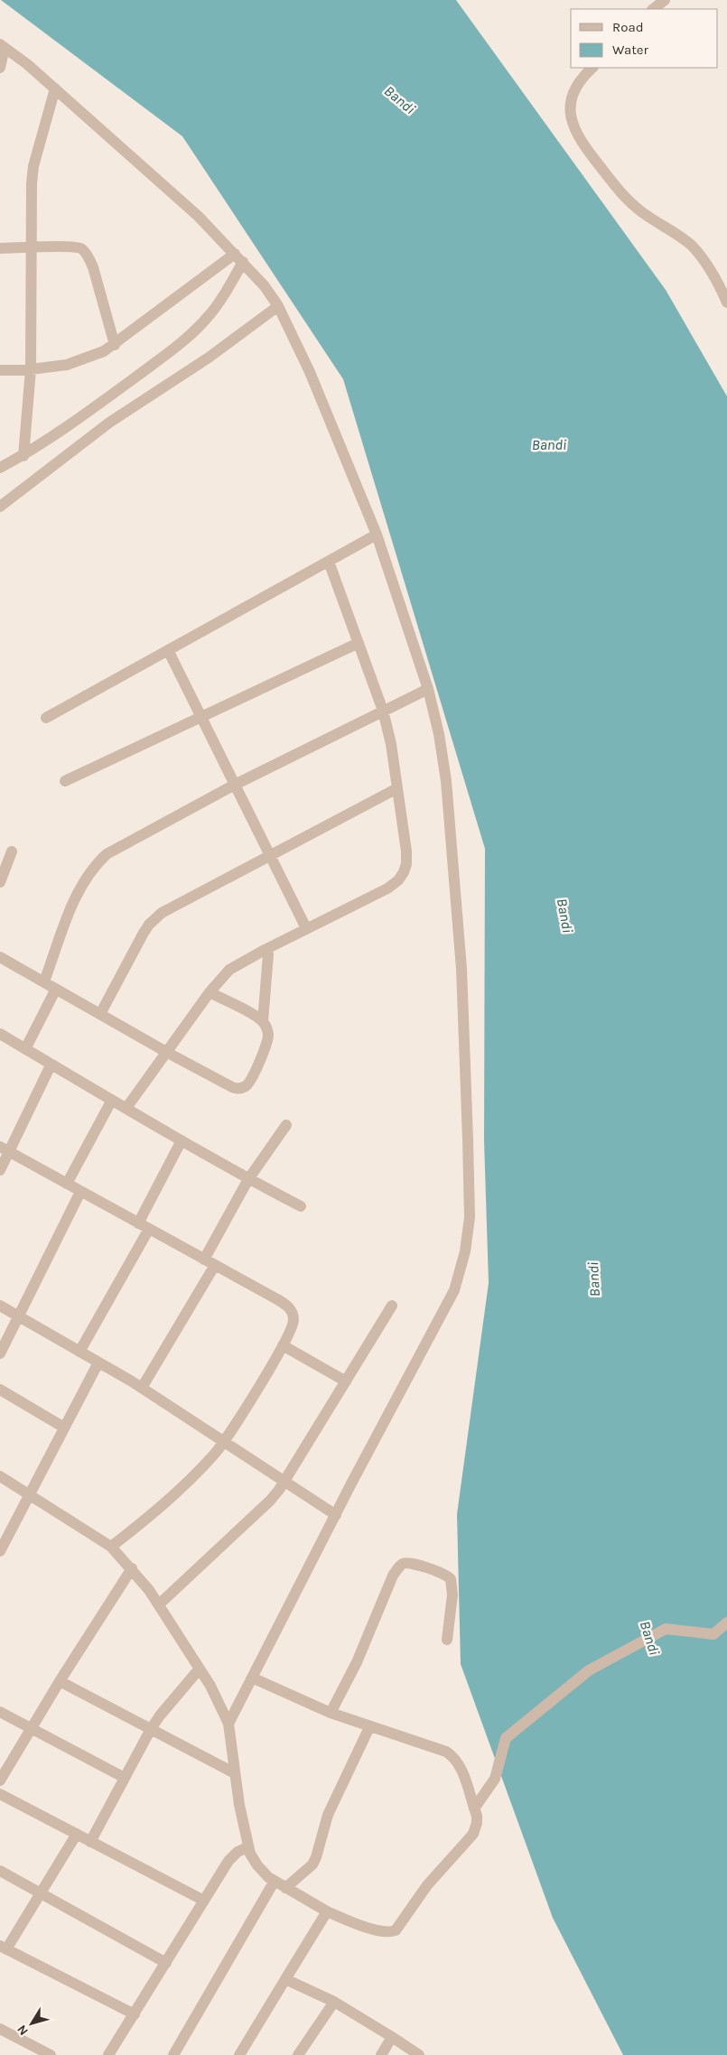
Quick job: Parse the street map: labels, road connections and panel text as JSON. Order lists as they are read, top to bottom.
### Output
{
  "water": ["Bandi"],
  "legend": ["Road", "Water"],
  "north": "bottom left"
}
